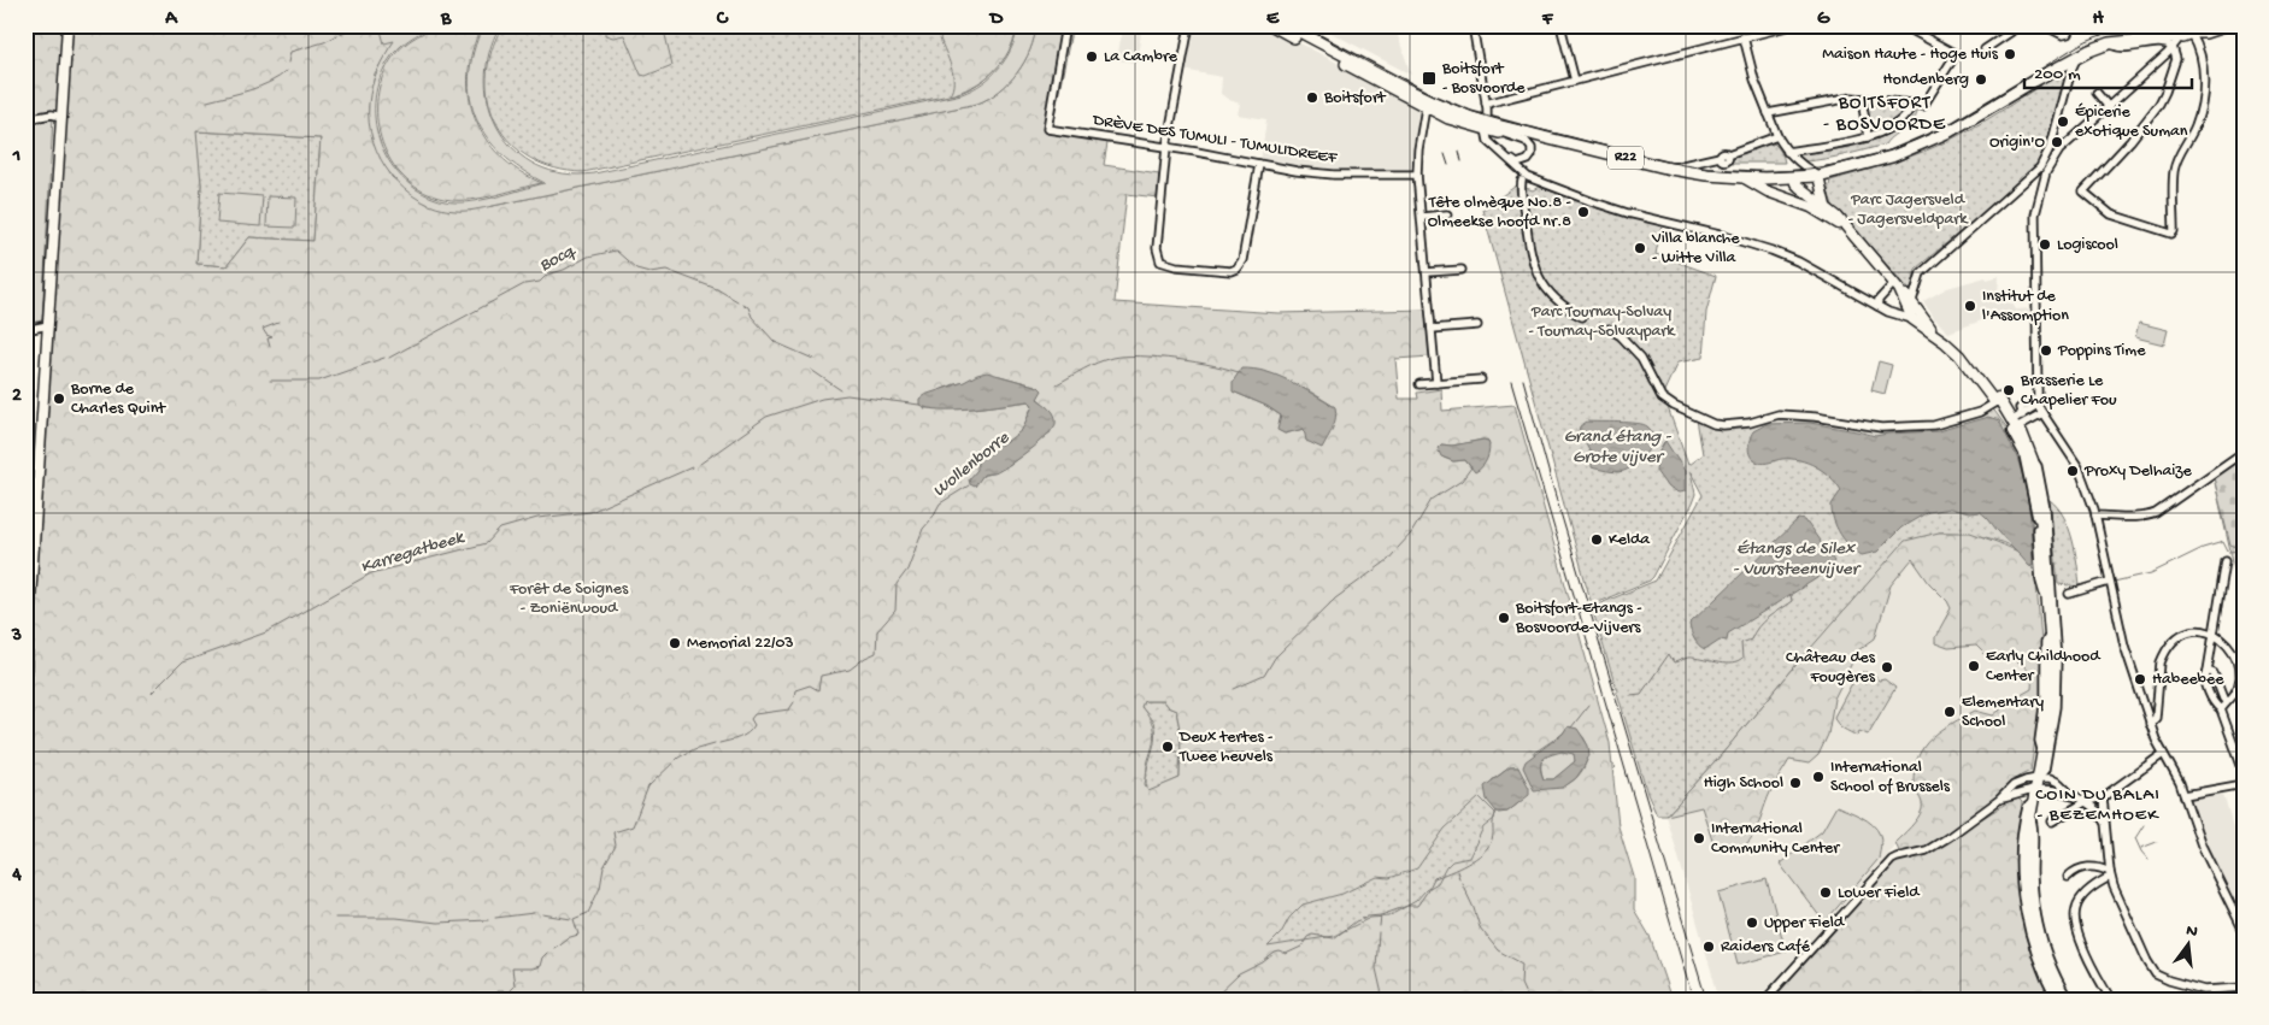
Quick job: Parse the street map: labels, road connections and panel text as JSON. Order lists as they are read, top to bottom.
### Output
{
  "streets": {
    "main road": ["R22"],
    "street": ["DRÈVE DES TUMULI - TUMULIDREEF"]
  },
  "districts": ["BOITSFORT - BOSVOORDE", "COIN DU BALAI - BEZEMHOEK"],
  "water": [
    "Bocq",
    "Grand étang - Grote vijver",
    "Wollenborre",
    "Étangs de Silex - Vuursteenvijver",
    "Karregatbeek"
  ],
  "parks": ["Parc Jagersveld - Jagersveldpark", "Parc Tournay-Solvay - Tournay-Solvaypark", "Forêt de Soignes - Zoniënwoud"],
  "places": {
    "other": [
      "Maison Haute - Hoge Huis",
      "La Cambre",
      "Hondenberg",
      "Boitsfort",
      "Épicerie exotique Suman",
      "Origin'O",
      "Tête olmèque No.8 - Olmeekse hoofd nr.8",
      "Logiscool",
      "Villa blanche - Witte Villa",
      "Institut de l'Assomption",
      "Poppins Time",
      "Brasserie Le Chapelier Fou",
      "Borne de Charles Quint",
      "Proxy Delhaize",
      "Kelda",
      "Boitsfort-Etangs - Bosvoorde-Vijvers",
      "Memorial 22/03",
      "Early Childhood Center",
      "Château des Fougères",
      "Habeebee",
      "Elementary School",
      "Deux tertes - Twee heuvels",
      "International School of Brussels",
      "High School",
      "International Community Center",
      "Lower Field",
      "Upper Field",
      "Raiders Café"
    ],
    "transit": ["Boitsfort - Bosvoorde"]
  },
  "scale_bar": "200 m",
  "north": "top",
  "grid": {
    "columns": [
      "A",
      "B",
      "C",
      "D",
      "E",
      "F",
      "G",
      "H"
    ],
    "rows": [
      "1",
      "2",
      "3",
      "4"
    ]
  }
}
